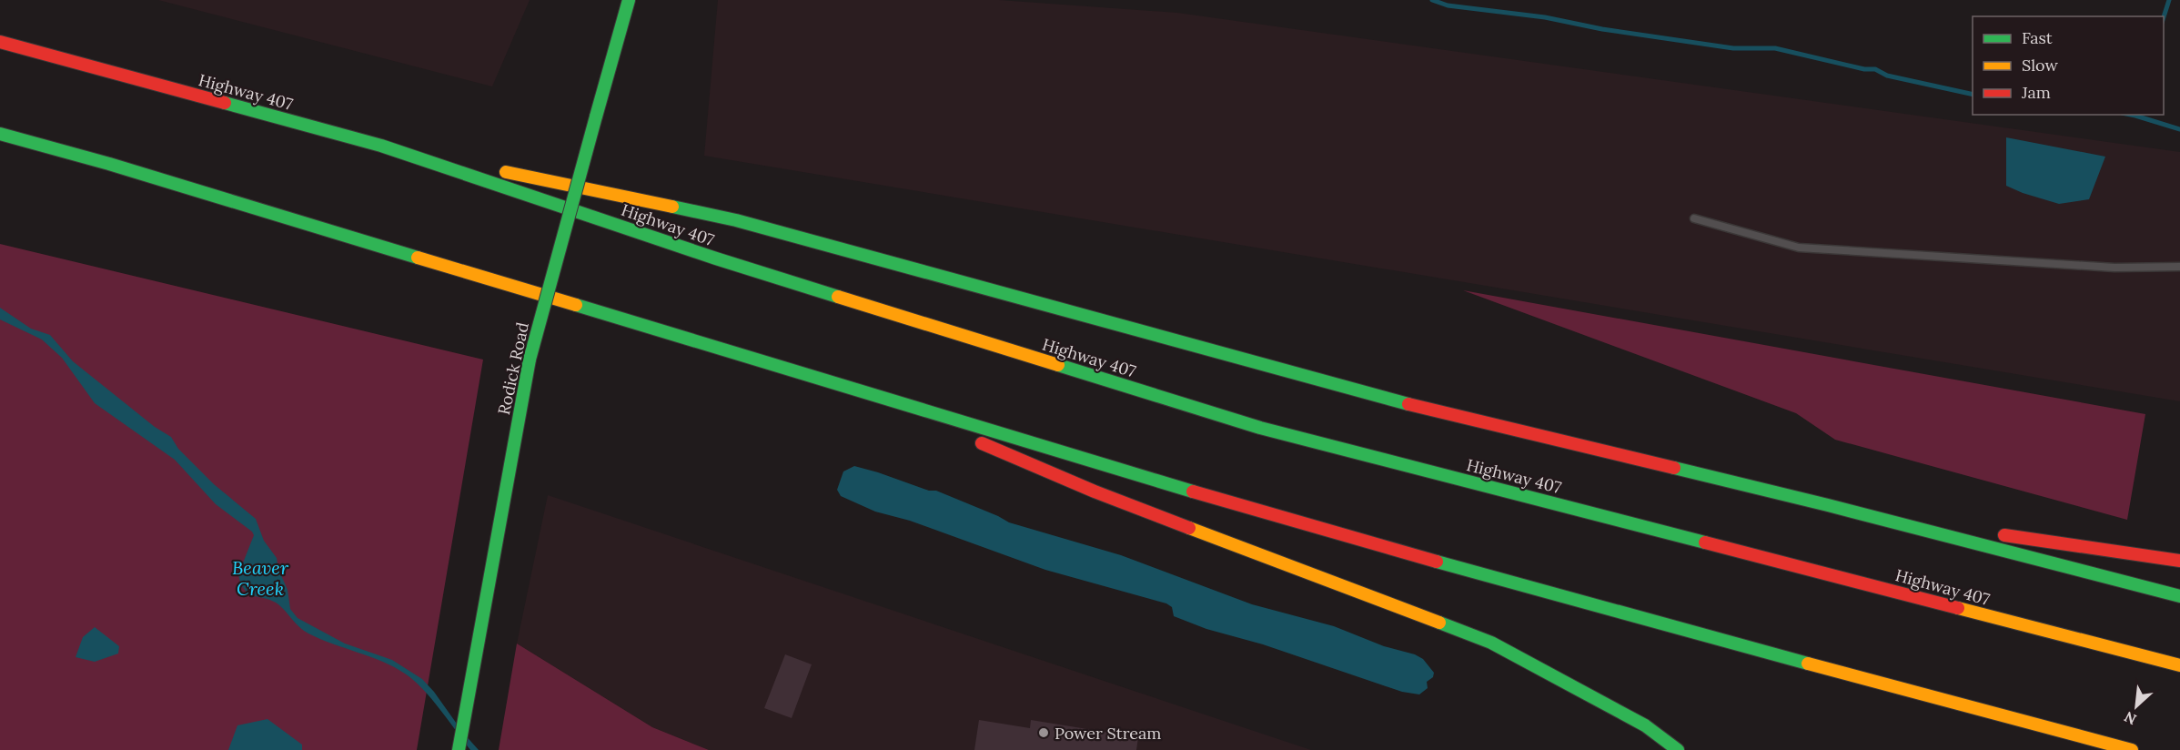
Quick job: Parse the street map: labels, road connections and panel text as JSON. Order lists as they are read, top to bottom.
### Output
{
  "streets": {
    "main road": ["Highway 407", "Rodick Road"]
  },
  "water": ["Beaver Creek"],
  "places": ["Power Stream"],
  "legend": ["Fast", "Slow", "Jam"],
  "north": "bottom left"
}
